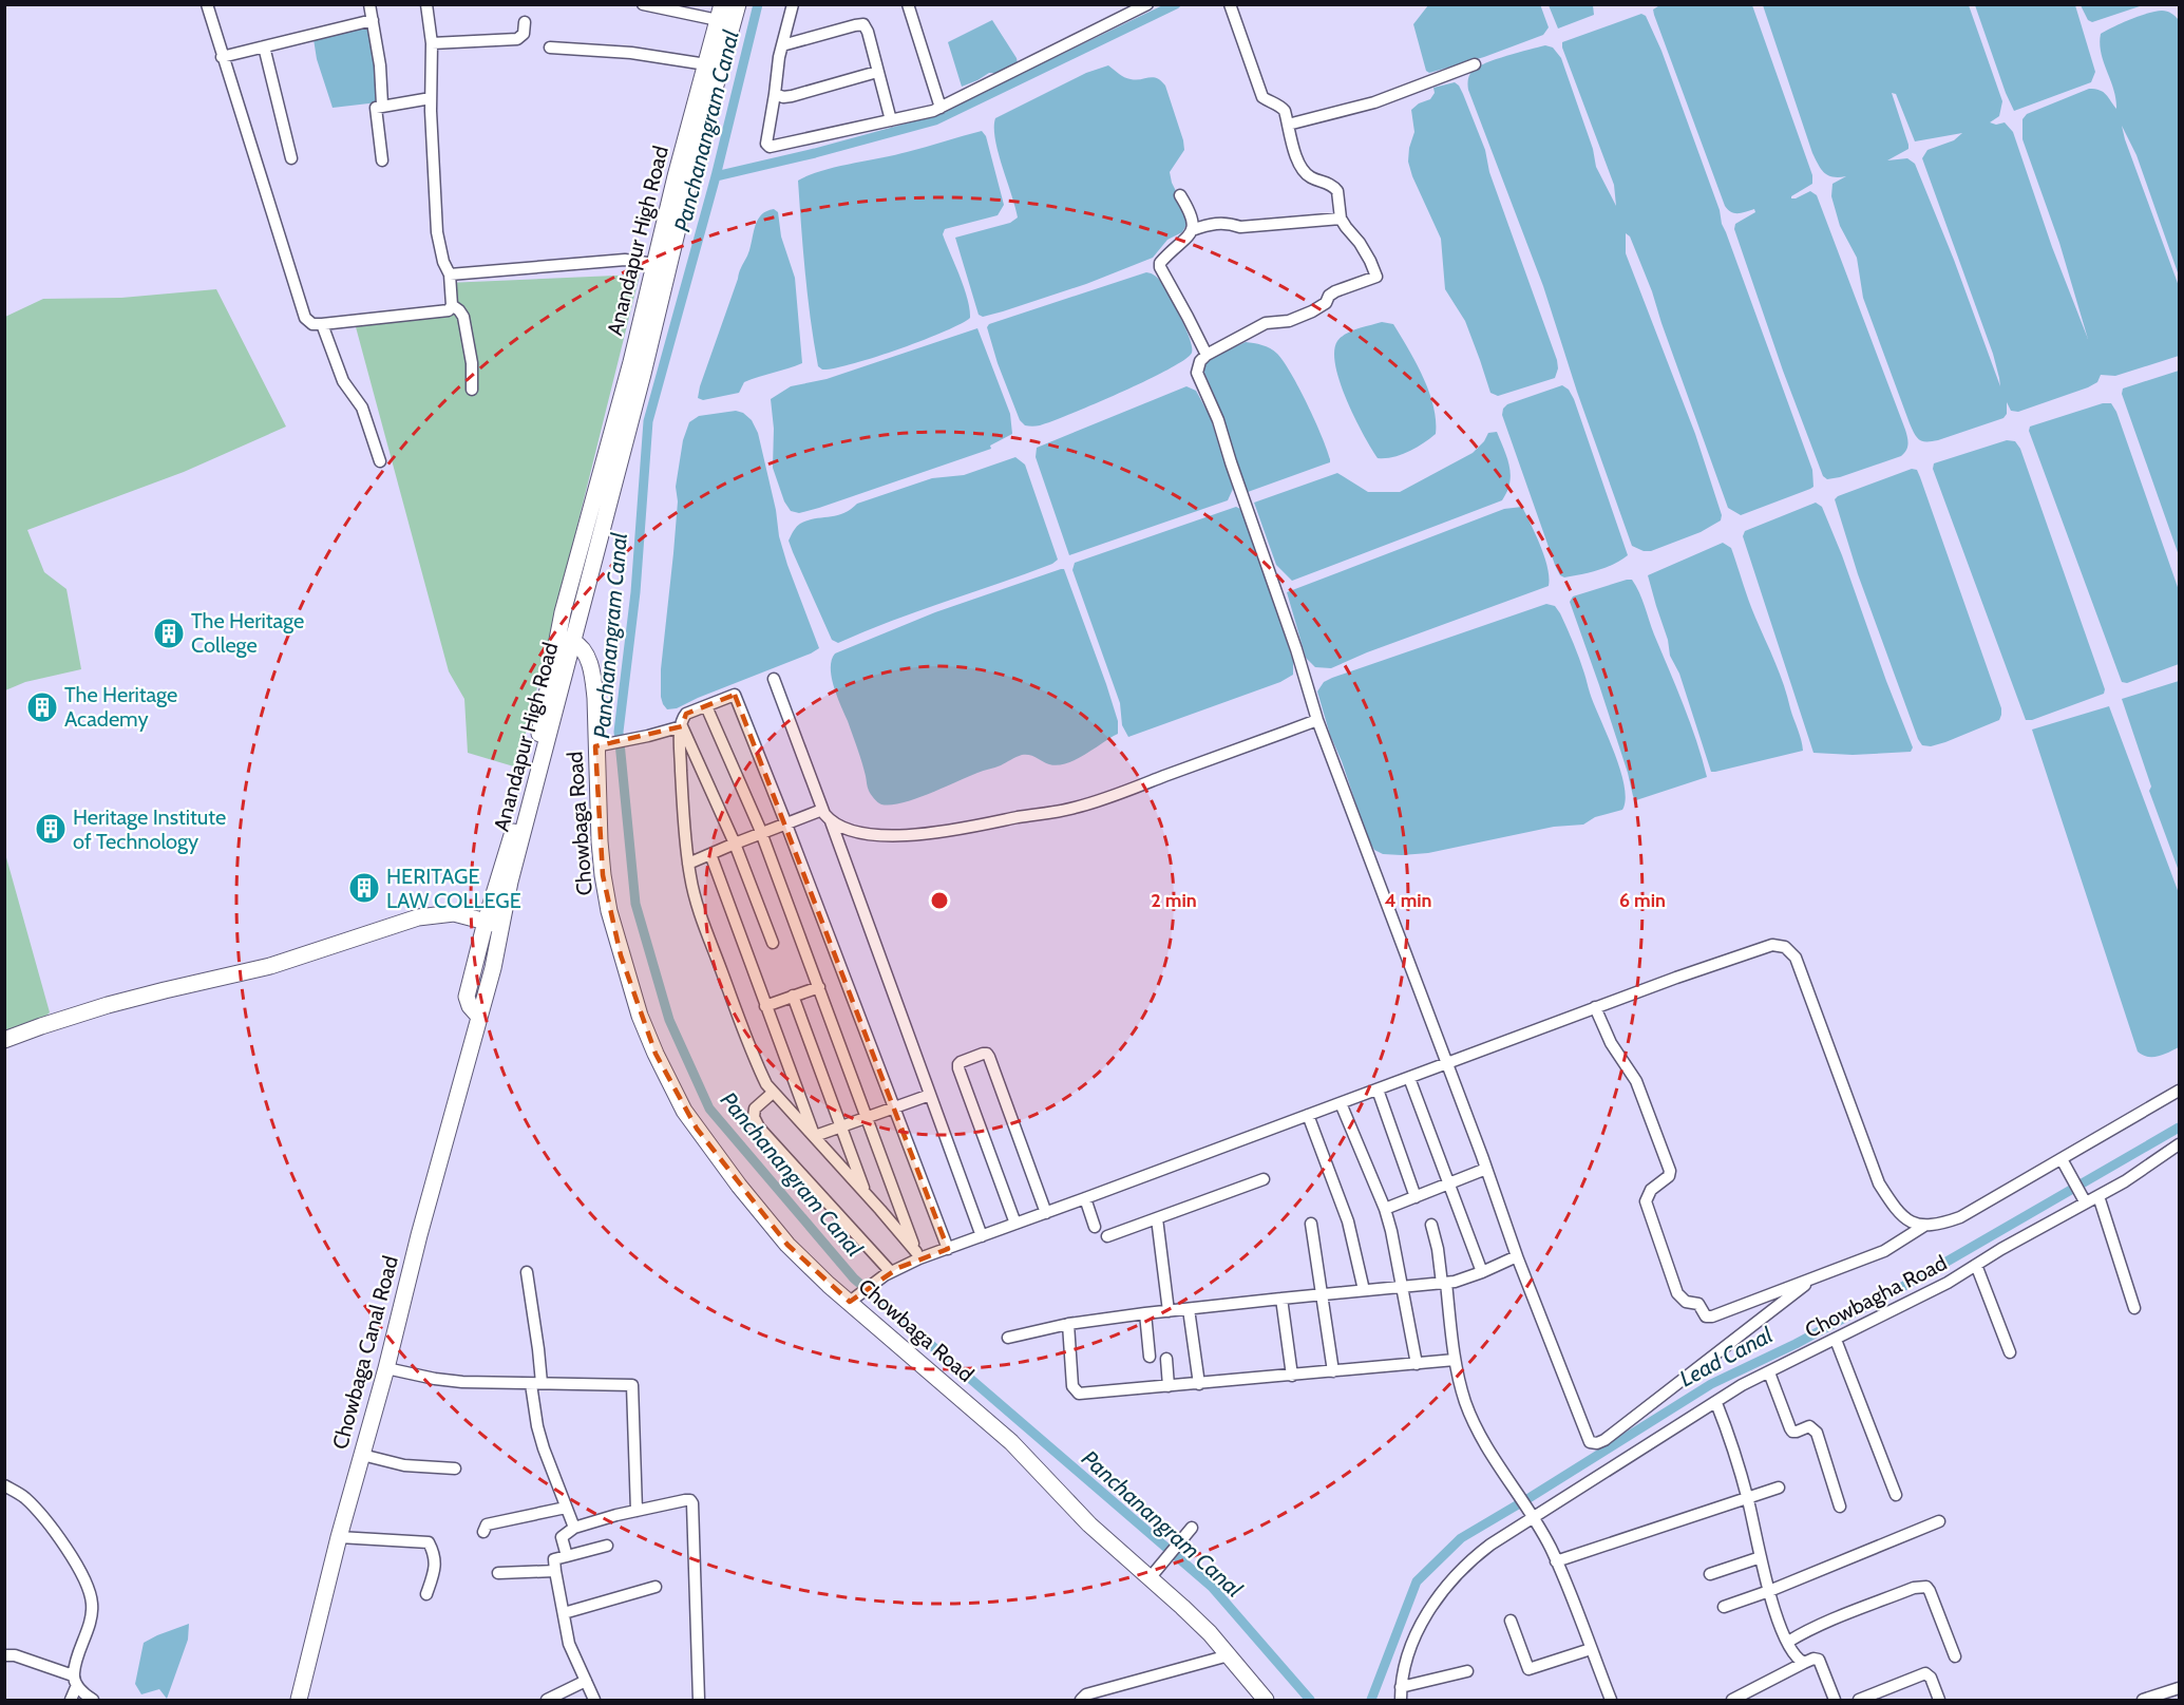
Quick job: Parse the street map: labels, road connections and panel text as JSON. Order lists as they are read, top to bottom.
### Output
{
  "streets": {
    "main road": ["Anandapur High Road", "Chowbaga Road", "Chowbaga Canal Road"],
    "street": ["Chowbagha Road"]
  },
  "crossings": [
    ["Anandapur High Road", "Chowbaga Road"],
    ["Anandapur High Road", "Chowbaga Canal Road"]
  ],
  "water": ["Panchanangram Canal", "Lead Canal"],
  "places": {
    "building": [
      "The Heritage College",
      "The Heritage Academy",
      "Heritage Institute of Technology",
      "HERITAGE LAW COLLEGE"
    ]
  },
  "rings": ["2 min", "4 min", "6 min"]
}
